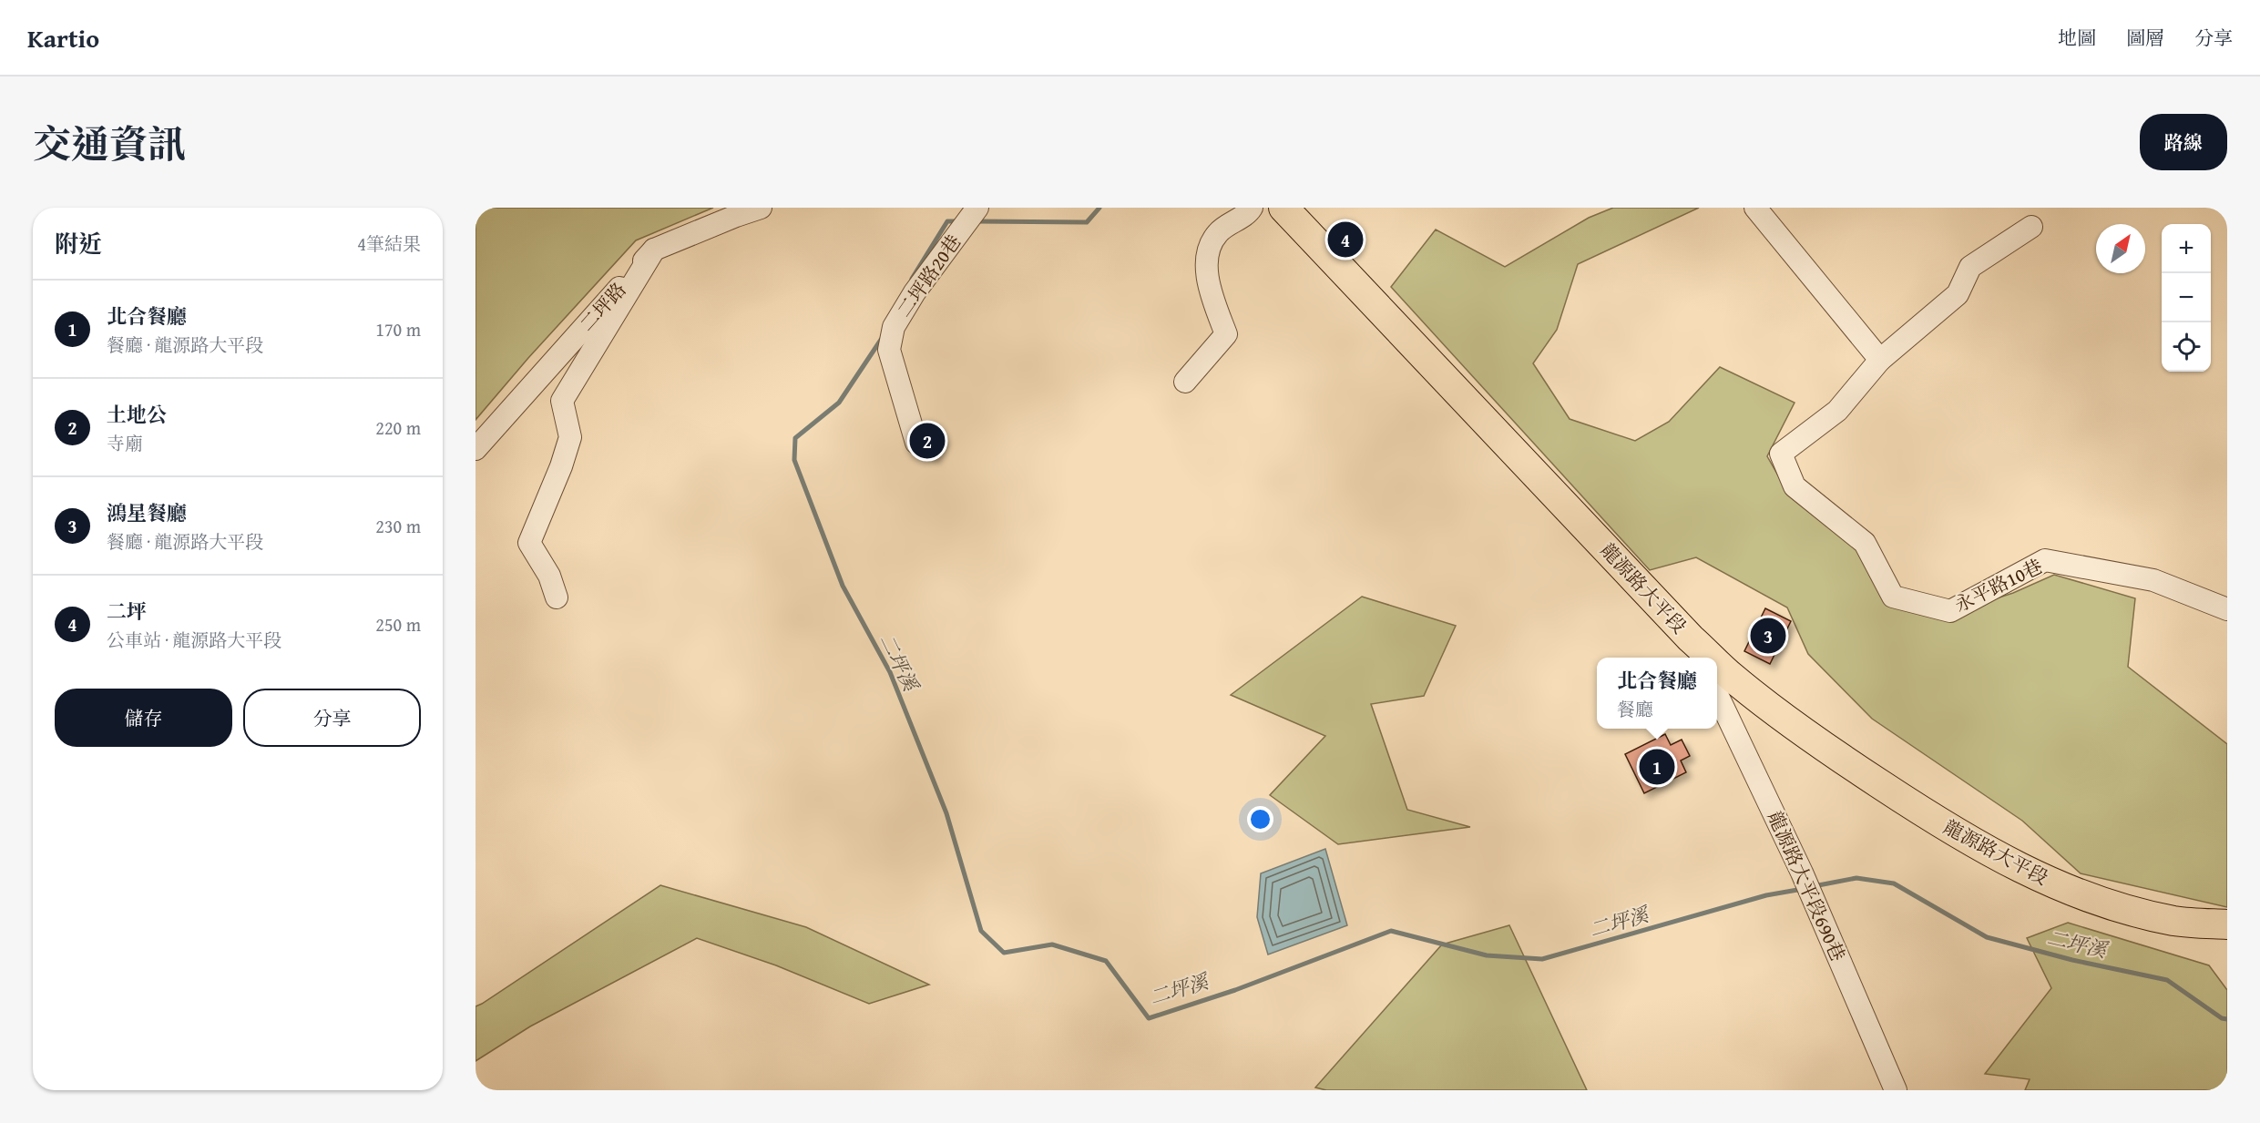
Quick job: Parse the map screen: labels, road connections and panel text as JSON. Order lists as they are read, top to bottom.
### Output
{
  "streets": {
    "main road": ["龍源路大平段"],
    "street": [
      "二坪路20巷",
      "二坪路",
      "永平路10巷",
      "龍源路大平段690巷"
    ]
  },
  "water": ["二坪溪"],
  "north": "top right",
  "page": {
    "header": "Kartio",
    "nav": ["地圖", "圖層", "分享"],
    "title": "交通資訊",
    "buttons": [
      "路線",
      ["儲存", "分享"]
    ],
    "heading": ["附近", "4筆結果"],
    "pins": [
      "4",
      "2",
      "3",
      "1"
    ],
    "map_buttons": ["+", "−"],
    "list": [
      {
        "mark": "1",
        "name": "北合餐廳",
        "note": "餐廳 · 龍源路大平段",
        "value": "170 m"
      },
      {
        "mark": "2",
        "name": "土地公",
        "note": "寺廟",
        "value": "220 m"
      },
      {
        "mark": "3",
        "name": "鴻星餐廳",
        "note": "餐廳 · 龍源路大平段",
        "value": "230 m"
      },
      {
        "mark": "4",
        "name": "二坪",
        "note": "公車站 · 龍源路大平段",
        "value": "250 m"
      }
    ],
    "popup": ["北合餐廳", "餐廳"]
  }
}
